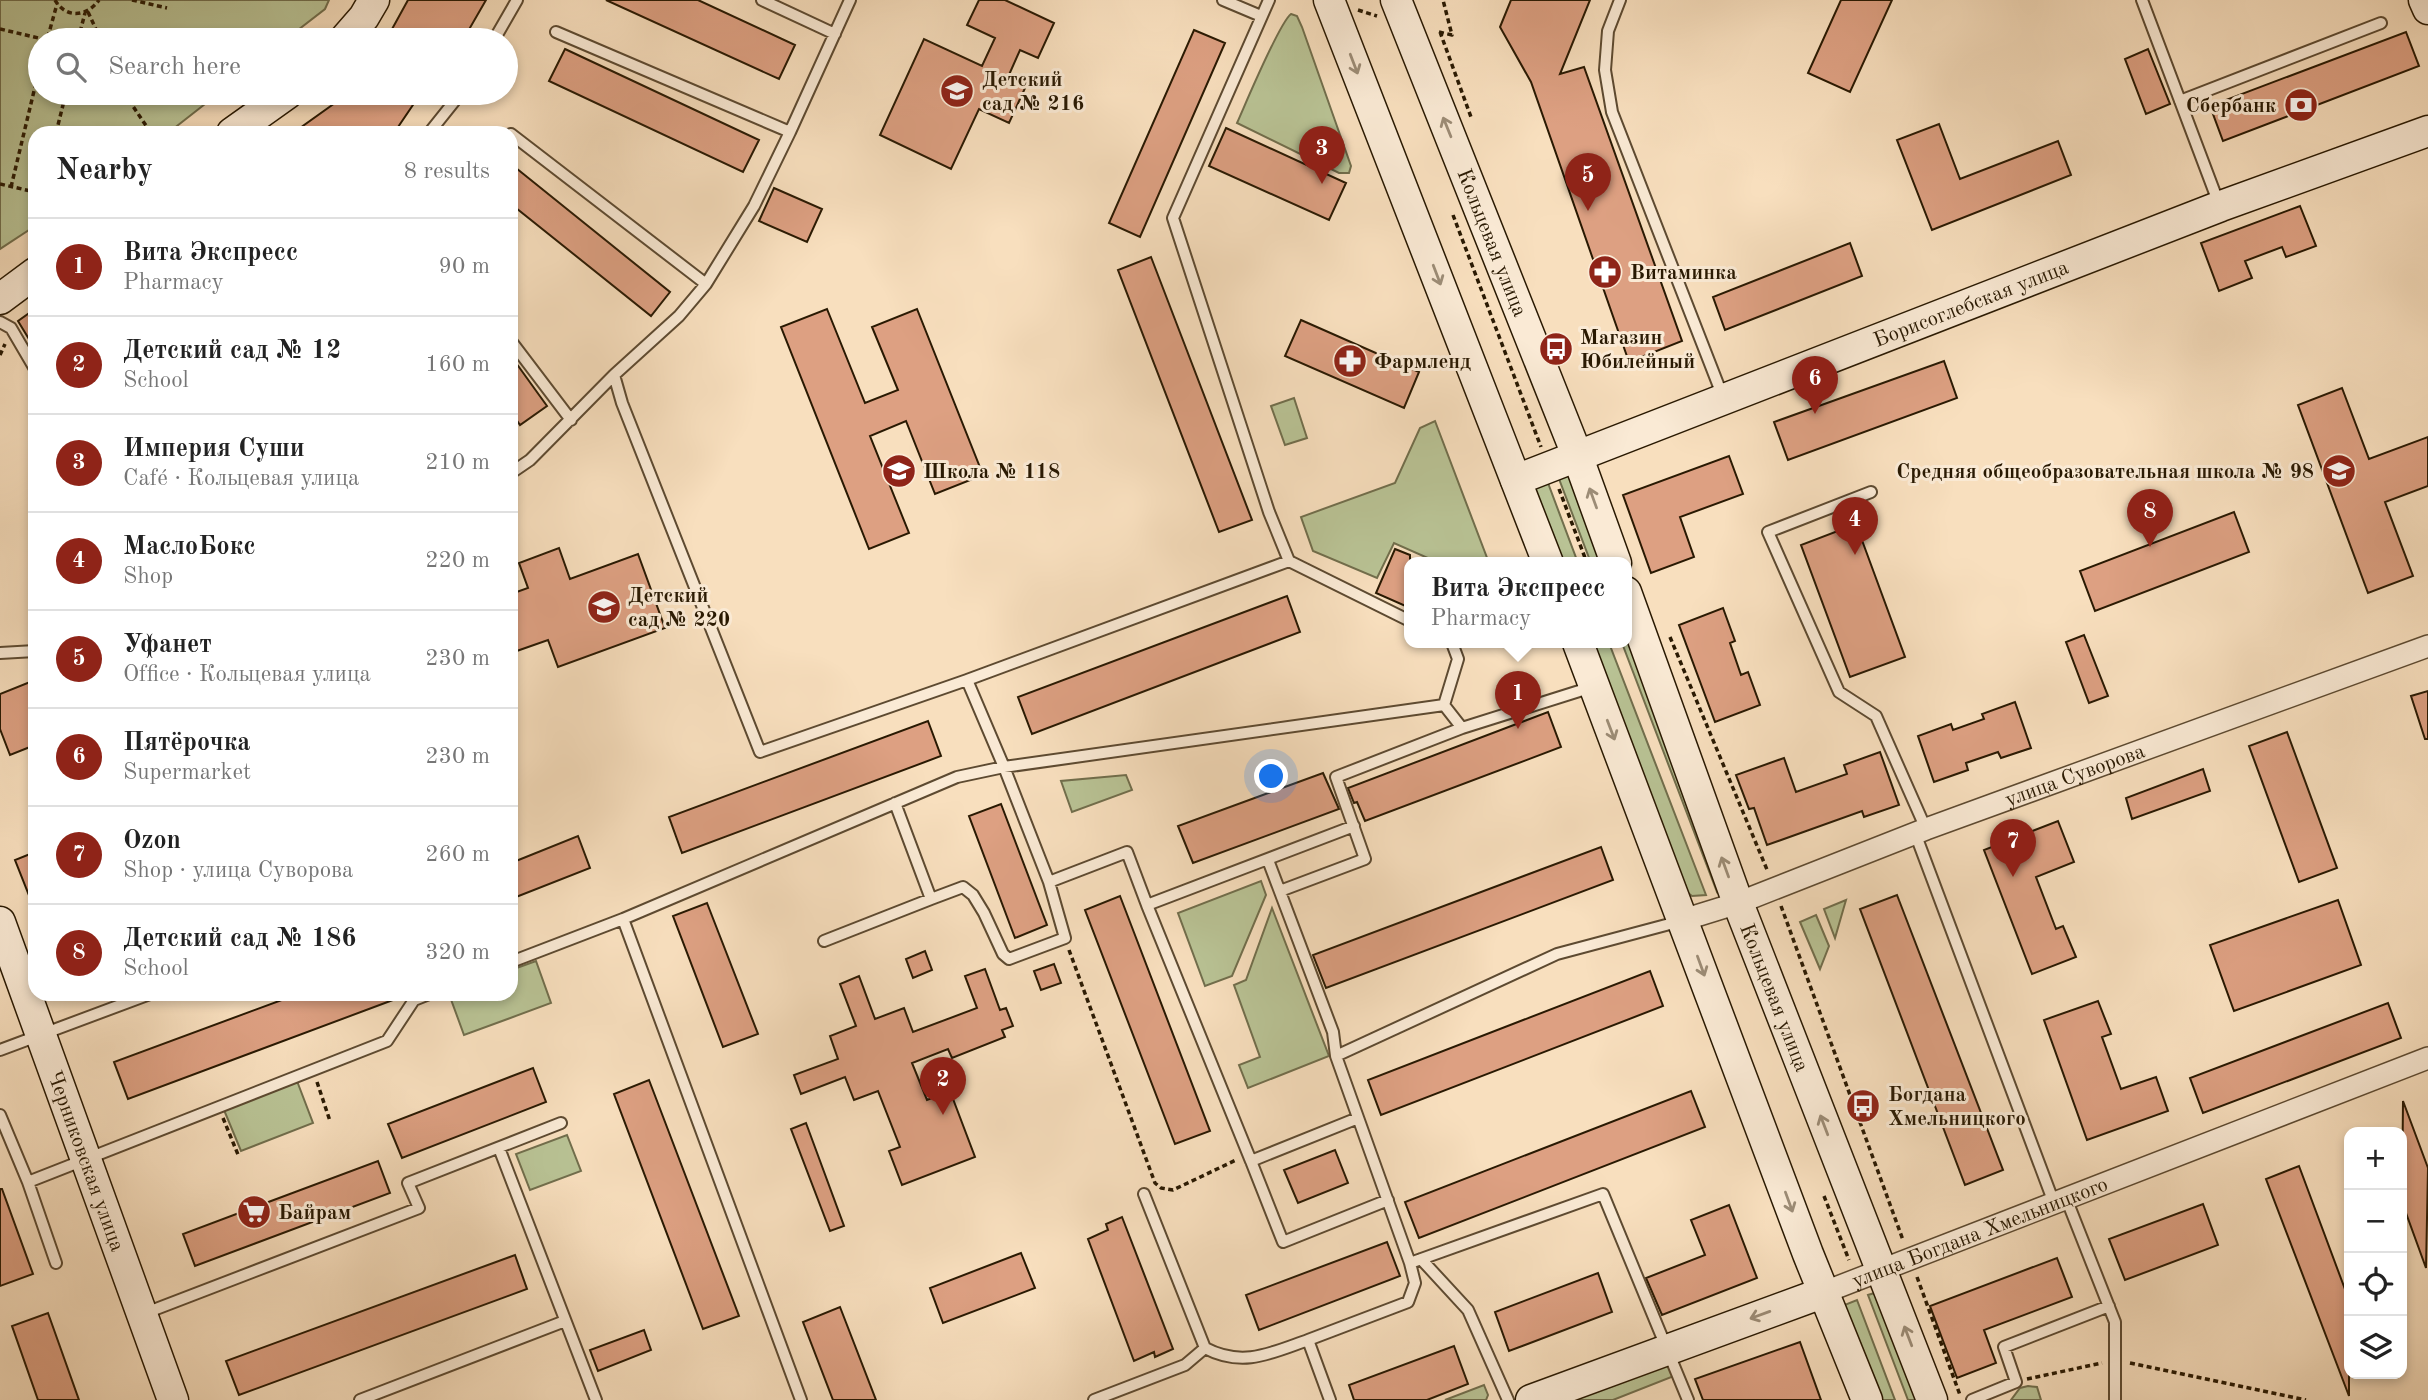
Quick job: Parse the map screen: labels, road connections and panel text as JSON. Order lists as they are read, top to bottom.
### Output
{
  "streets": {
    "main road": [
      "Кольцевая улица",
      "Борисоглебская улица",
      "Черниковская улица",
      "улица Богдана Хмельницкого"
    ],
    "street": ["улица Суворова"]
  },
  "crossings": [
    ["Кольцевая улица", "Борисоглебская улица"],
    ["Кольцевая улица", "улица Суворова"],
    ["Кольцевая улица", "улица Богдана Хмельницкого"]
  ],
  "places": {
    "school or university": [
      "Детский сад № 216",
      "Школа № 118",
      "Средняя общеобразовательная школа № 98",
      "Детский сад № 220"
    ],
    "bank": ["Сбербанк"],
    "pharmacy": ["Витаминка", "Фармленд"],
    "bus stop": ["Магазин Юбилейный", "Богдана Хмельницкого"],
    "supermarket": ["Байрам"]
  },
  "page": {
    "search": "Search here",
    "pins": [
      "3",
      "5",
      "6",
      "8",
      "4",
      "1",
      "7",
      "2"
    ],
    "heading": ["Nearby", "8 results"],
    "list": [
      {
        "mark": "1",
        "name": "Вита Экспресс",
        "note": "Pharmacy",
        "value": "90 m"
      },
      {
        "mark": "2",
        "name": "Детский сад № 12",
        "note": "School",
        "value": "160 m"
      },
      {
        "mark": "3",
        "name": "Империя Суши",
        "note": "Café · Кольцевая улица",
        "value": "210 m"
      },
      {
        "mark": "4",
        "name": "МаслоБокс",
        "note": "Shop",
        "value": "220 m"
      },
      {
        "mark": "5",
        "name": "Уфанет",
        "note": "Office · Кольцевая улица",
        "value": "230 m"
      },
      {
        "mark": "6",
        "name": "Пятёрочка",
        "note": "Supermarket",
        "value": "230 m"
      },
      {
        "mark": "7",
        "name": "Ozon",
        "note": "Shop · улица Суворова",
        "value": "260 m"
      },
      {
        "mark": "8",
        "name": "Детский сад № 186",
        "note": "School",
        "value": "320 m"
      }
    ],
    "popup": ["Вита Экспресс", "Pharmacy"],
    "map_buttons": ["+", "−"]
  }
}
